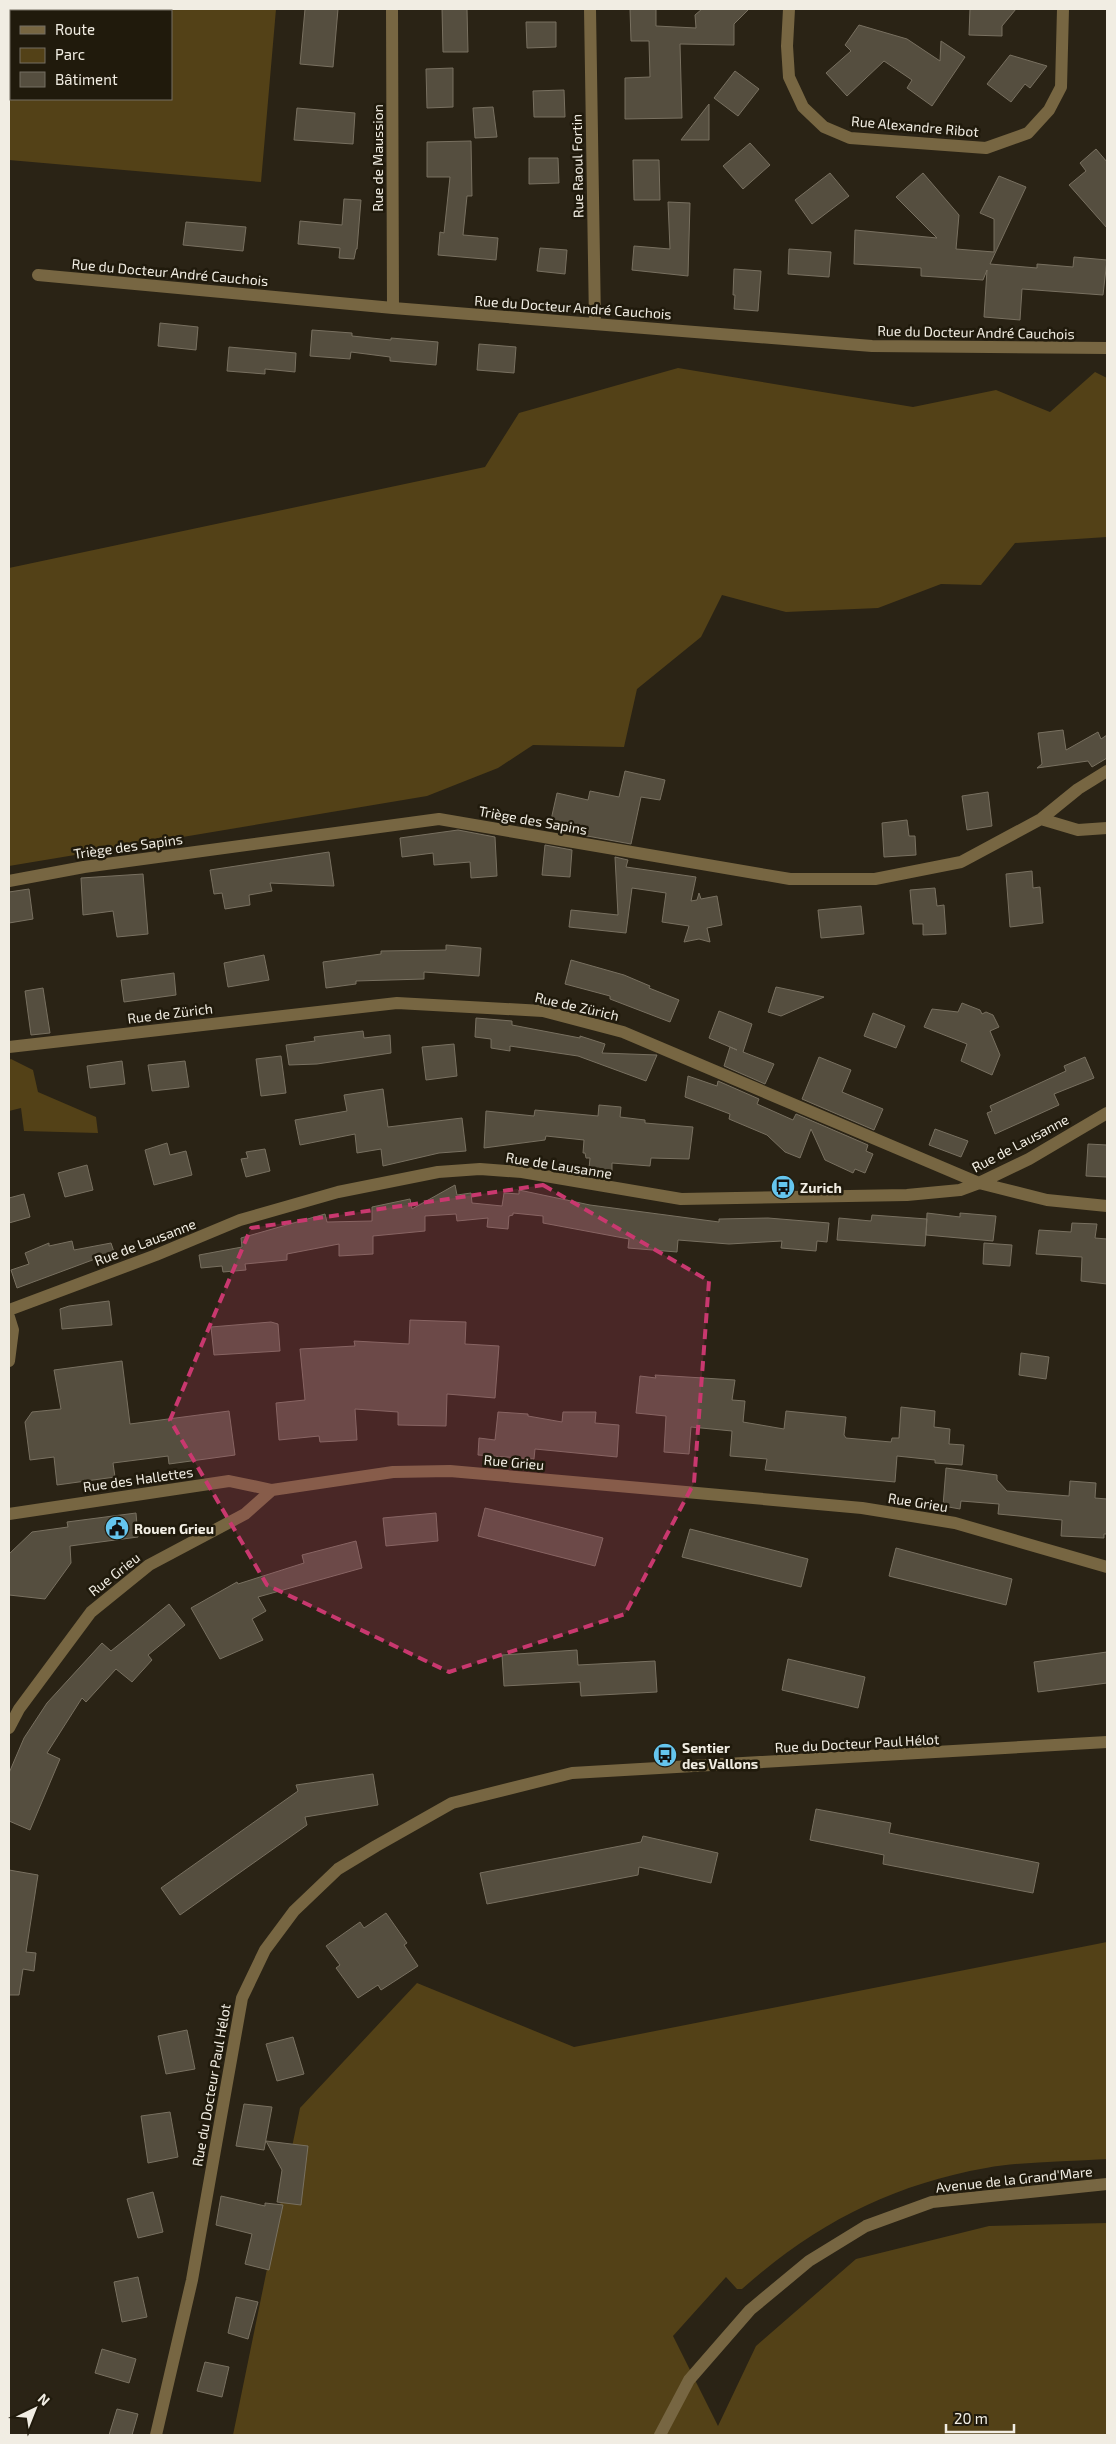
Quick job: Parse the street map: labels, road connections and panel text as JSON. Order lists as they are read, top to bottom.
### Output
{
  "streets": {
    "street": [
      "Rue Alexandre Ribot",
      "Rue de Maussion",
      "Rue Raoul Fortin",
      "Rue du Docteur André Cauchois",
      "Triège des Sapins",
      "Rue de Zürich",
      "Rue de Lausanne",
      "Rue Grieu",
      "Rue des Hallettes",
      "Rue du Docteur Paul Hélot",
      "Avenue de la Grand'Mare"
    ]
  },
  "crossings": [
    ["Rue de Maussion", "Rue du Docteur André Cauchois"],
    ["Rue Raoul Fortin", "Rue du Docteur André Cauchois"],
    ["Rue de Zürich", "Rue de Lausanne"],
    ["Rue Grieu", "Rue des Hallettes"]
  ],
  "places": {
    "bus stop": ["Zurich", "Sentier des Vallons"],
    "public building": ["Rouen Grieu"]
  },
  "legend": ["Route", "Parc", "Bâtiment"],
  "scale_bar": "20 m",
  "north": "top right"
}
